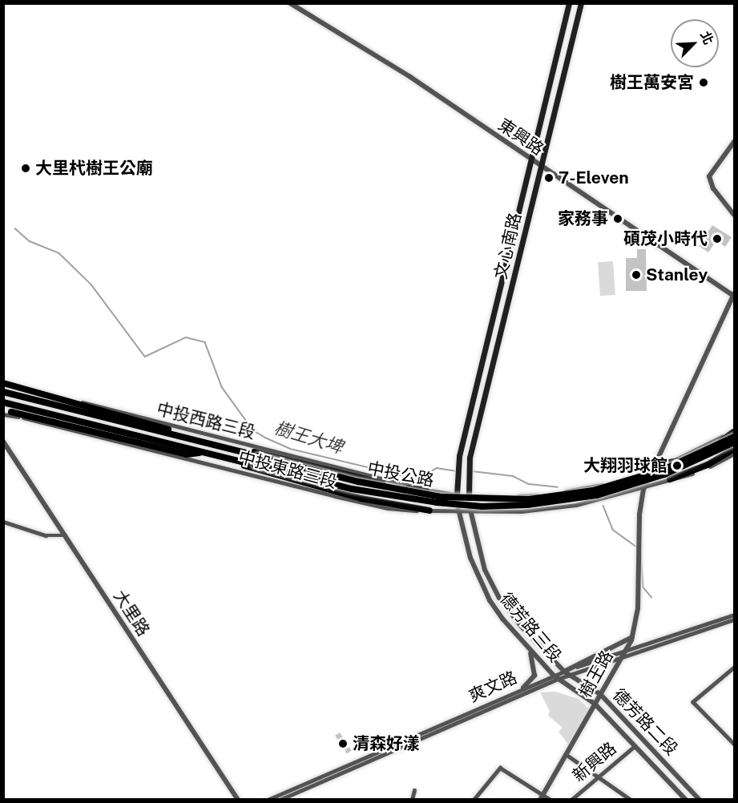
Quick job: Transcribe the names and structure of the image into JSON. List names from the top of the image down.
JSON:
{
  "streets": {
    "main road": ["文心南路", "中投公路"],
    "street": [
      "東興路",
      "中投西路三段",
      "中投東路三段",
      "大里路",
      "德芳路三段",
      "樹王路",
      "爽文路",
      "德芳路二段",
      "新興路"
    ]
  },
  "crossings": [
    ["東興路", "文心南路"],
    ["文心南路", "中投西路三段"],
    ["文心南路", "德芳路三段"],
    ["中投西路三段", "德芳路三段"],
    ["中投東路三段", "德芳路三段"],
    ["中投東路三段", "樹王路"],
    ["德芳路三段", "樹王路"],
    ["德芳路三段", "爽文路"],
    ["德芳路三段", "德芳路二段"],
    ["樹王路", "爽文路"],
    ["樹王路", "德芳路二段"],
    ["爽文路", "德芳路二段"],
    ["德芳路二段", "新興路"]
  ],
  "water": ["樹王大埤"],
  "places": [
    "樹王萬安宮",
    "大里杙樹王公廟",
    "7-Eleven",
    "家務事",
    "碩茂小時代",
    "Stanley",
    "大翔羽球館",
    "清森好漾"
  ],
  "north": "top right"
}
